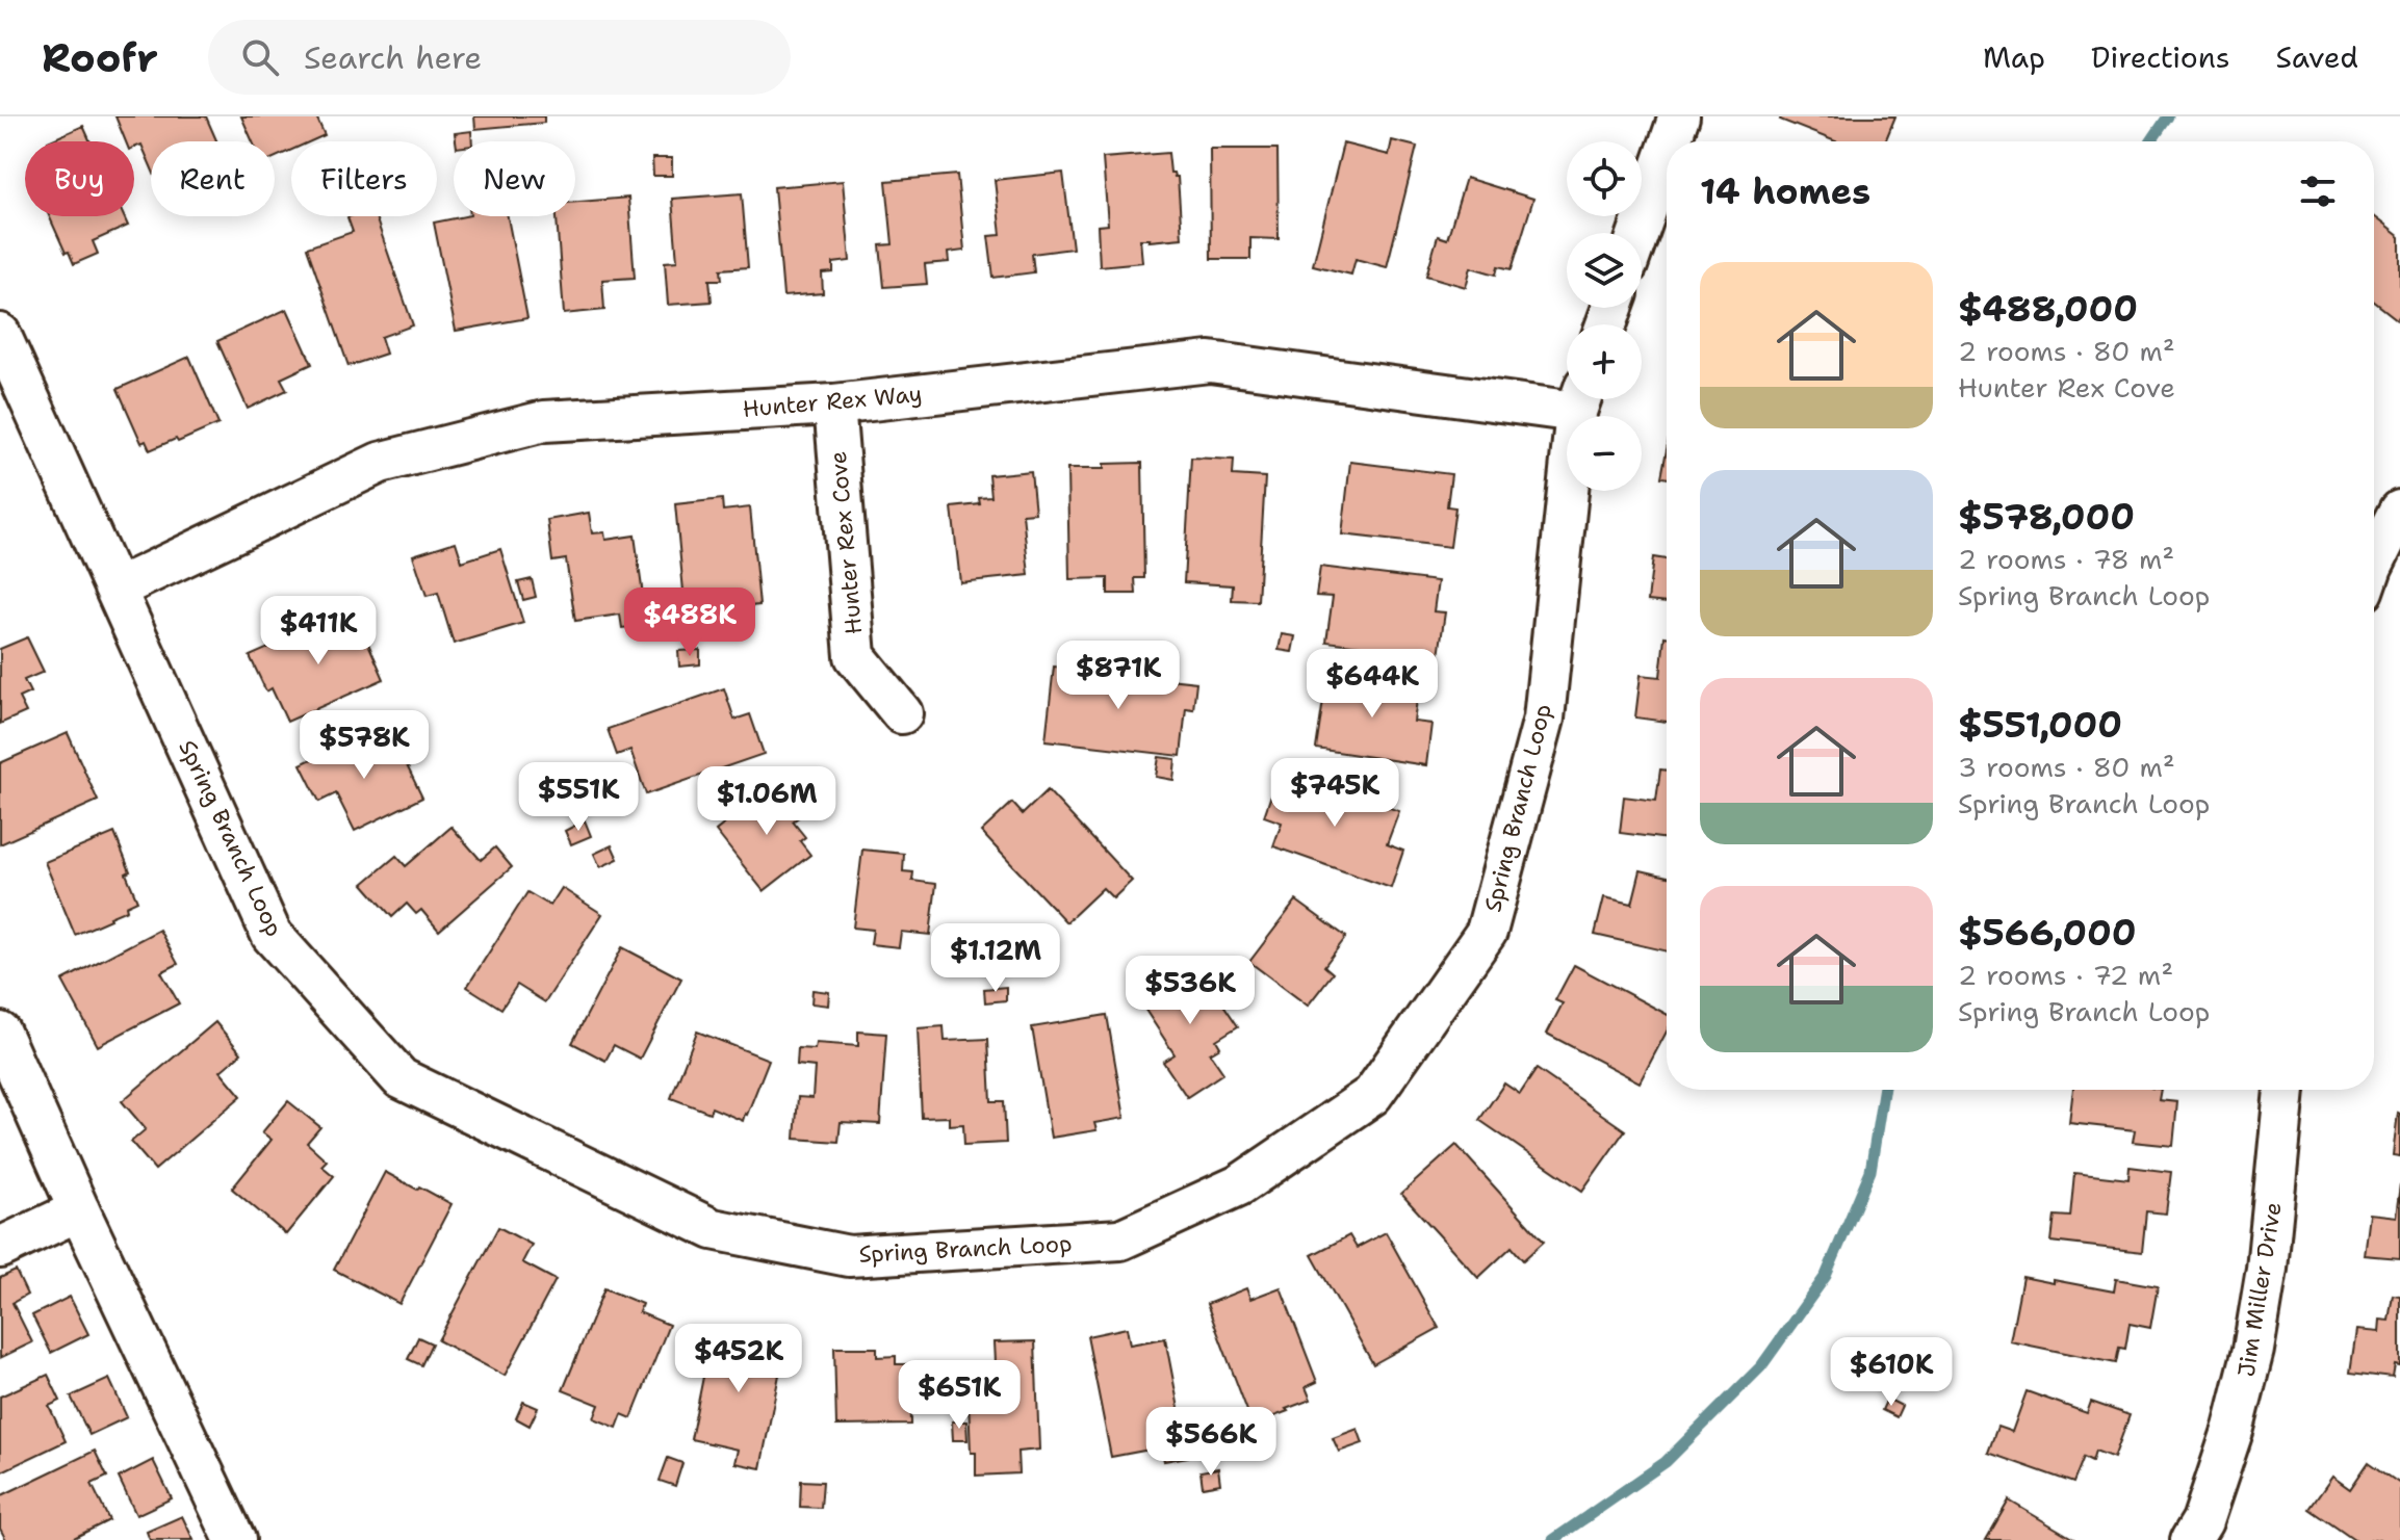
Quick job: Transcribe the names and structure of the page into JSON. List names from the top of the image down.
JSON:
{
  "streets": {
    "street": [
      "Hunter Rex Way",
      "Hunter Rex Cove",
      "Spring Branch Loop",
      "Jim Miller Drive"
    ]
  },
  "crossings": [
    ["Hunter Rex Way", "Hunter Rex Cove"],
    ["Hunter Rex Way", "Spring Branch Loop"]
  ],
  "page": {
    "header": "Roofr",
    "search": "Search here",
    "nav": ["Map", "Directions", "Saved"],
    "map_buttons": ["+", "−"],
    "chip": [
      "Buy",
      "Rent",
      "Filters",
      "New"
    ],
    "heading": "14 homes",
    "list": [
      {
        "name": "$488,000",
        "note": "2 rooms · 80 m² · Hunter Rex Cove"
      },
      {
        "name": "$578,000",
        "note": "2 rooms · 78 m² · Spring Branch Loop"
      },
      {
        "name": "$551,000",
        "note": "3 rooms · 80 m² · Spring Branch Loop"
      },
      {
        "name": "$566,000",
        "note": "2 rooms · 72 m² · Spring Branch Loop"
      }
    ],
    "price": [
      "$488K",
      "$411K",
      "$871K",
      "$644K",
      "$578K",
      "$745K",
      "$551K",
      "$1.06M",
      "$1.12M",
      "$536K",
      "$452K",
      "$610K",
      "$651K",
      "$566K"
    ]
  }
}
